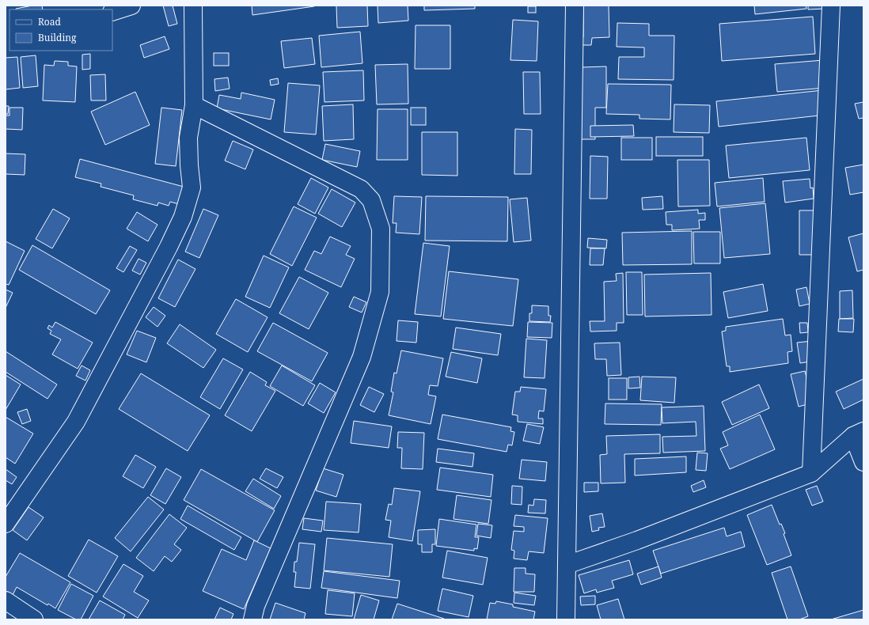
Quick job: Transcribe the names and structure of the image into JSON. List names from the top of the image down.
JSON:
{
  "legend": ["Road", "Building"]
}
